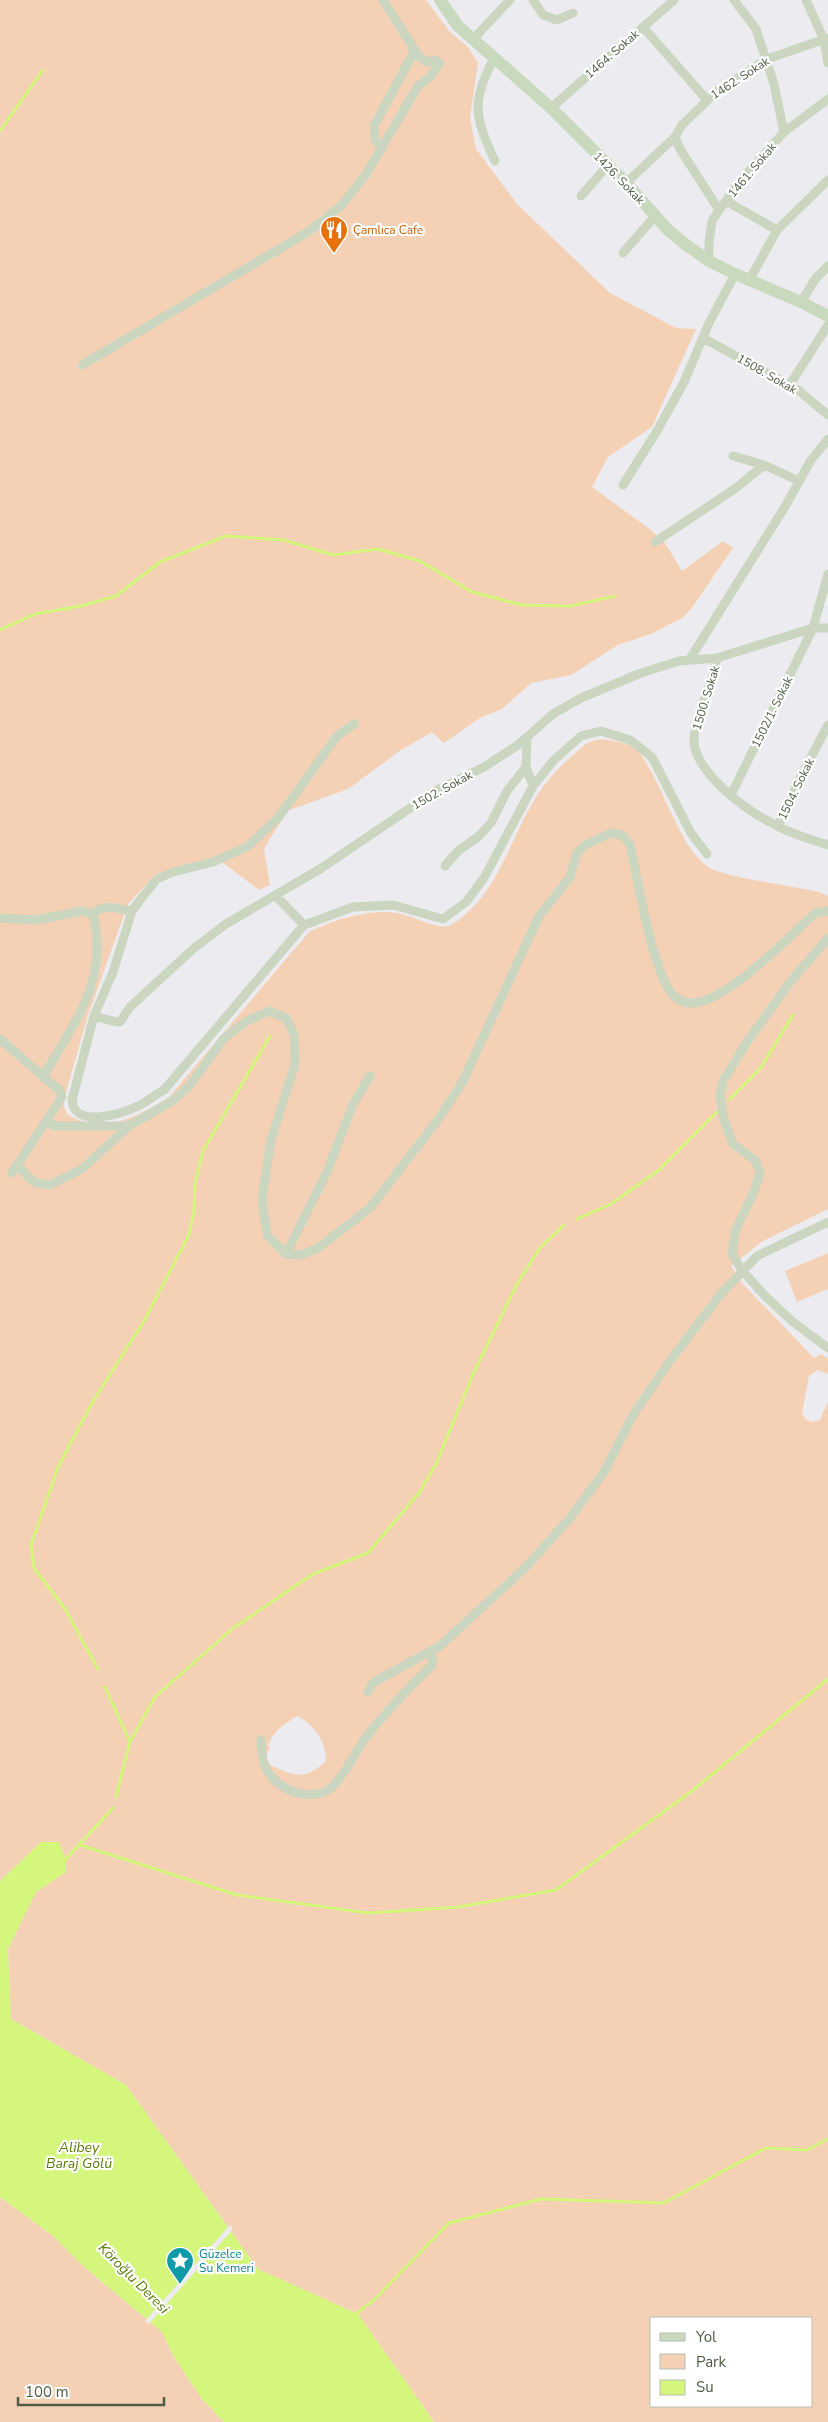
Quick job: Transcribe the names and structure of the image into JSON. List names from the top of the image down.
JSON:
{
  "streets": {
    "main road": ["1426. Sokak"],
    "street": [
      "1464. Sokak",
      "1462. Sokak",
      "1461. Sokak",
      "1508. Sokak",
      "1500. Sokak",
      "1502/1. Sokak",
      "1504. Sokak",
      "1502. Sokak"
    ]
  },
  "crossings": [
    ["1464. Sokak", "1426. Sokak"],
    ["1462. Sokak", "1426. Sokak"],
    ["1461. Sokak", "1426. Sokak"],
    ["1500. Sokak", "1502/1. Sokak"],
    ["1500. Sokak", "1504. Sokak"],
    ["1500. Sokak", "1502. Sokak"],
    ["1502/1. Sokak", "1502. Sokak"]
  ],
  "water": ["Alibey Baraj Gölü", "Köroğlu Deresi"],
  "places": {
    "restaurant": ["Çamlıca Cafe"],
    "place": ["Güzelce Su Kemeri"]
  },
  "legend": ["Yol", "Park", "Su"],
  "scale_bar": "100 m"
}
